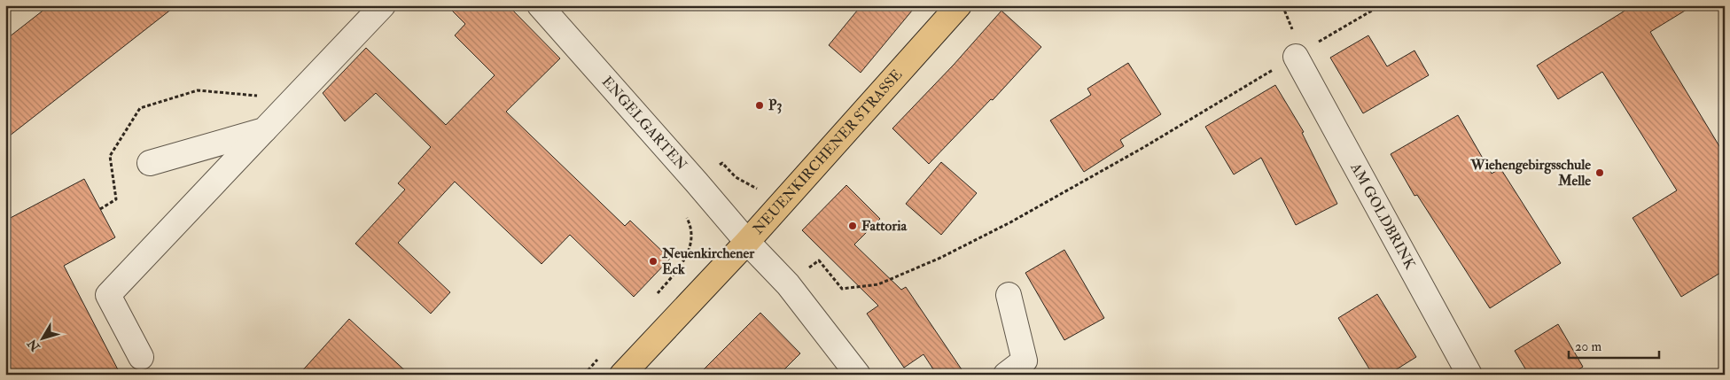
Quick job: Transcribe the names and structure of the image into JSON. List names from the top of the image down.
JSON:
{
  "streets": {
    "main road": ["NEUENKIRCHENER STRASSE"],
    "street": ["ENGELGARTEN", "AM GOLDBRINK"]
  },
  "crossings": [
    ["ENGELGARTEN", "NEUENKIRCHENER STRASSE"]
  ],
  "places": [
    "P3",
    "Wiehengebirgsschule Melle",
    "Fattoria",
    "Neuenkirchener Eck"
  ],
  "scale_bar": "20 m",
  "north": "bottom left"
}
